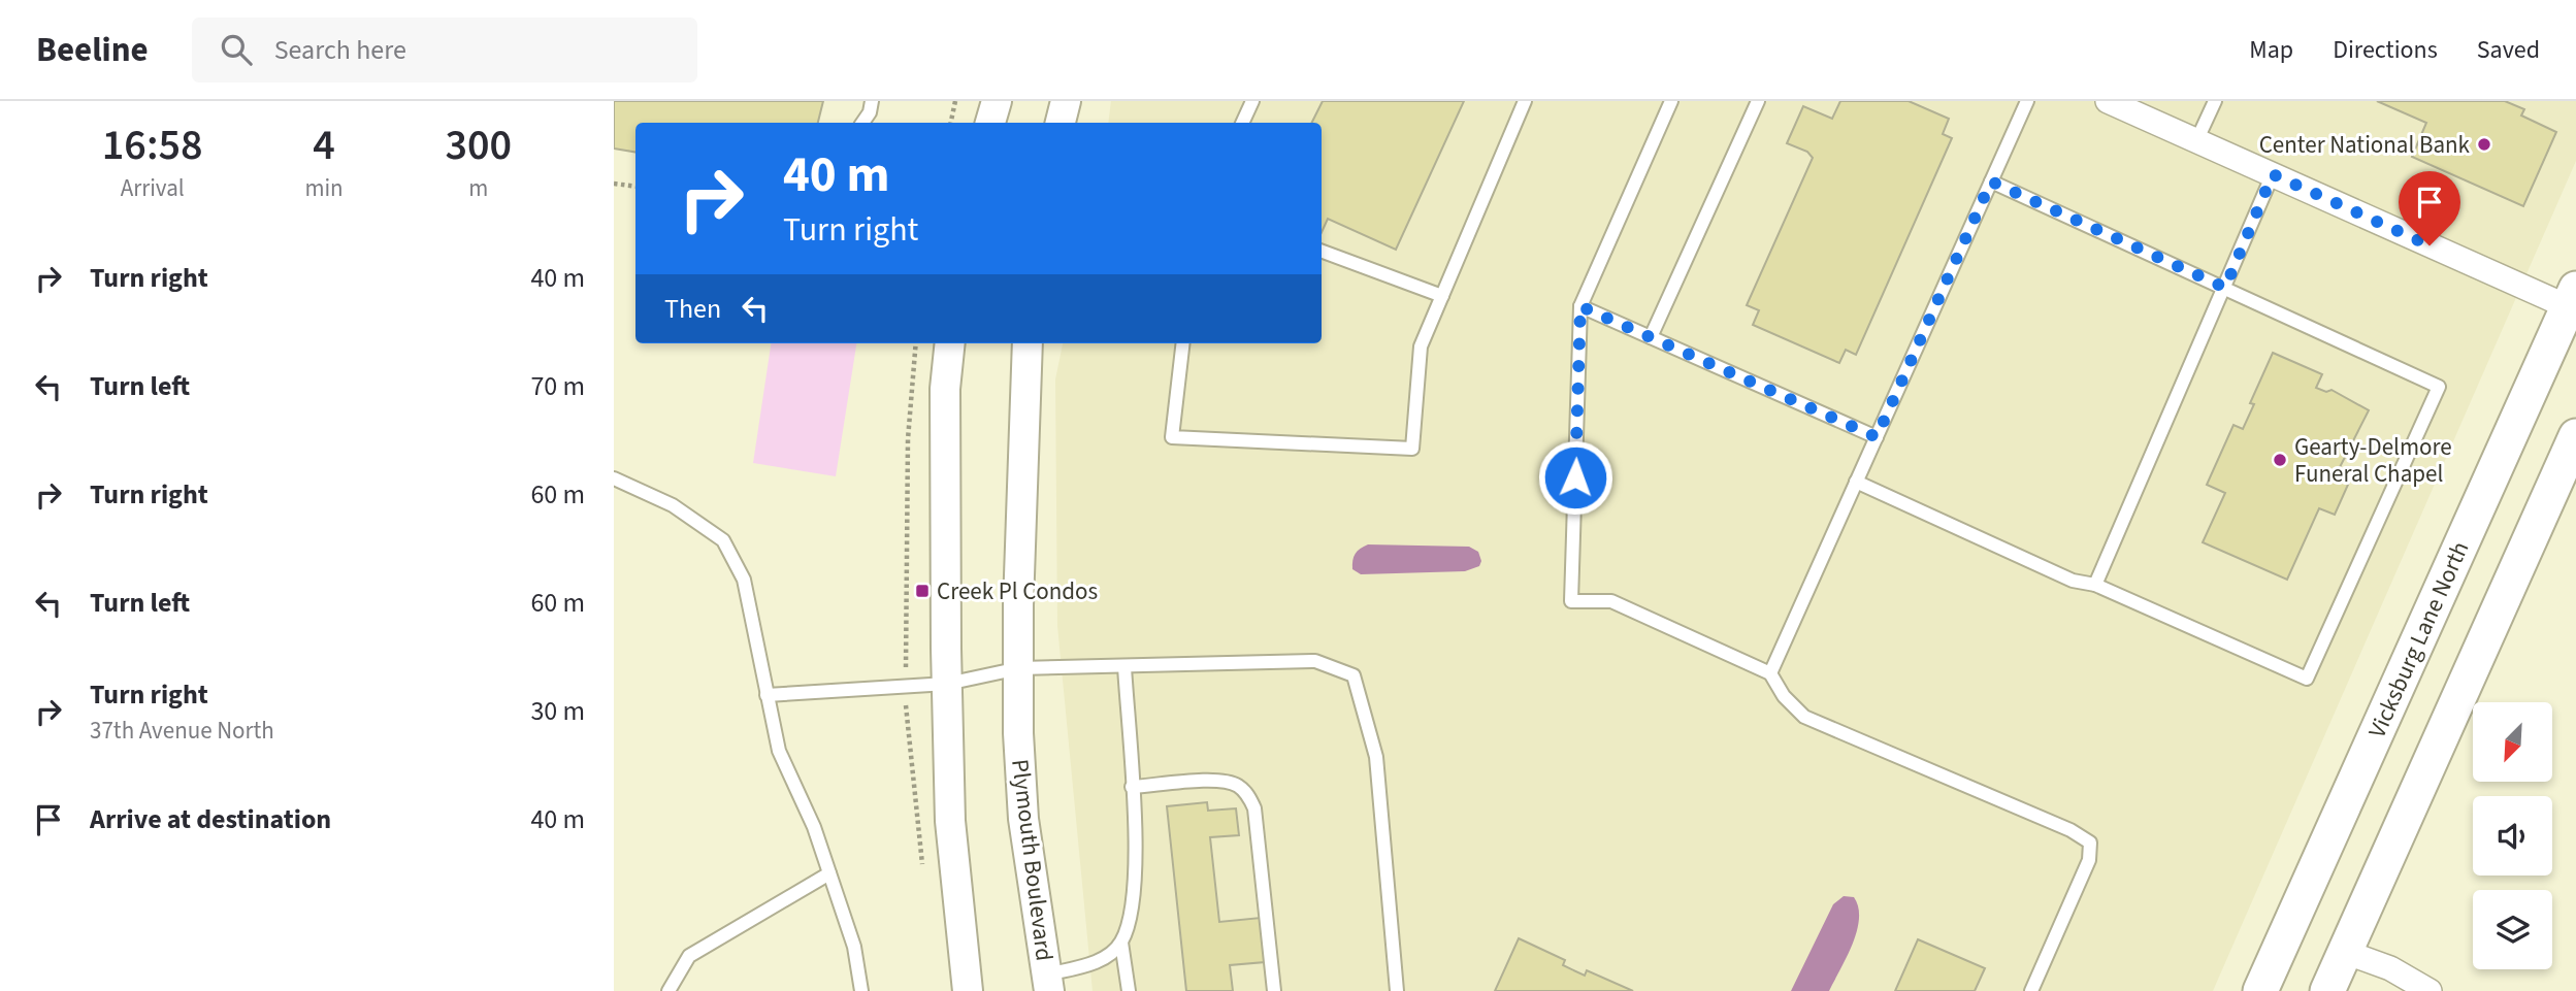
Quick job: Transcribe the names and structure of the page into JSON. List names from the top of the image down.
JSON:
{
  "streets": {
    "main road": ["Vicksburg Lane North"],
    "street": ["Plymouth Boulevard"]
  },
  "places": {
    "other": ["Center National Bank", "Gearty-Delmore Funeral Chapel"],
    "transit": ["Creek Pl Condos"]
  },
  "north": "bottom left",
  "page": {
    "header": "Beeline",
    "search": "Search here",
    "nav": ["Map", "Directions", "Saved"],
    "eta": [
      "16:58",
      "Arrival",
      "4",
      "min",
      "300",
      "m"
    ],
    "turn": ["40 m", "Turn right"],
    "list": [
      {
        "name": "Turn right",
        "value": "40 m"
      },
      {
        "name": "Turn left",
        "value": "70 m"
      },
      {
        "name": "Turn right",
        "value": "60 m"
      },
      {
        "name": "Turn left",
        "value": "60 m"
      },
      {
        "name": "Turn right",
        "note": "37th Avenue North",
        "value": "30 m"
      },
      {
        "name": "Arrive at destination",
        "value": "40 m"
      }
    ],
    "then": "Then"
  }
}
